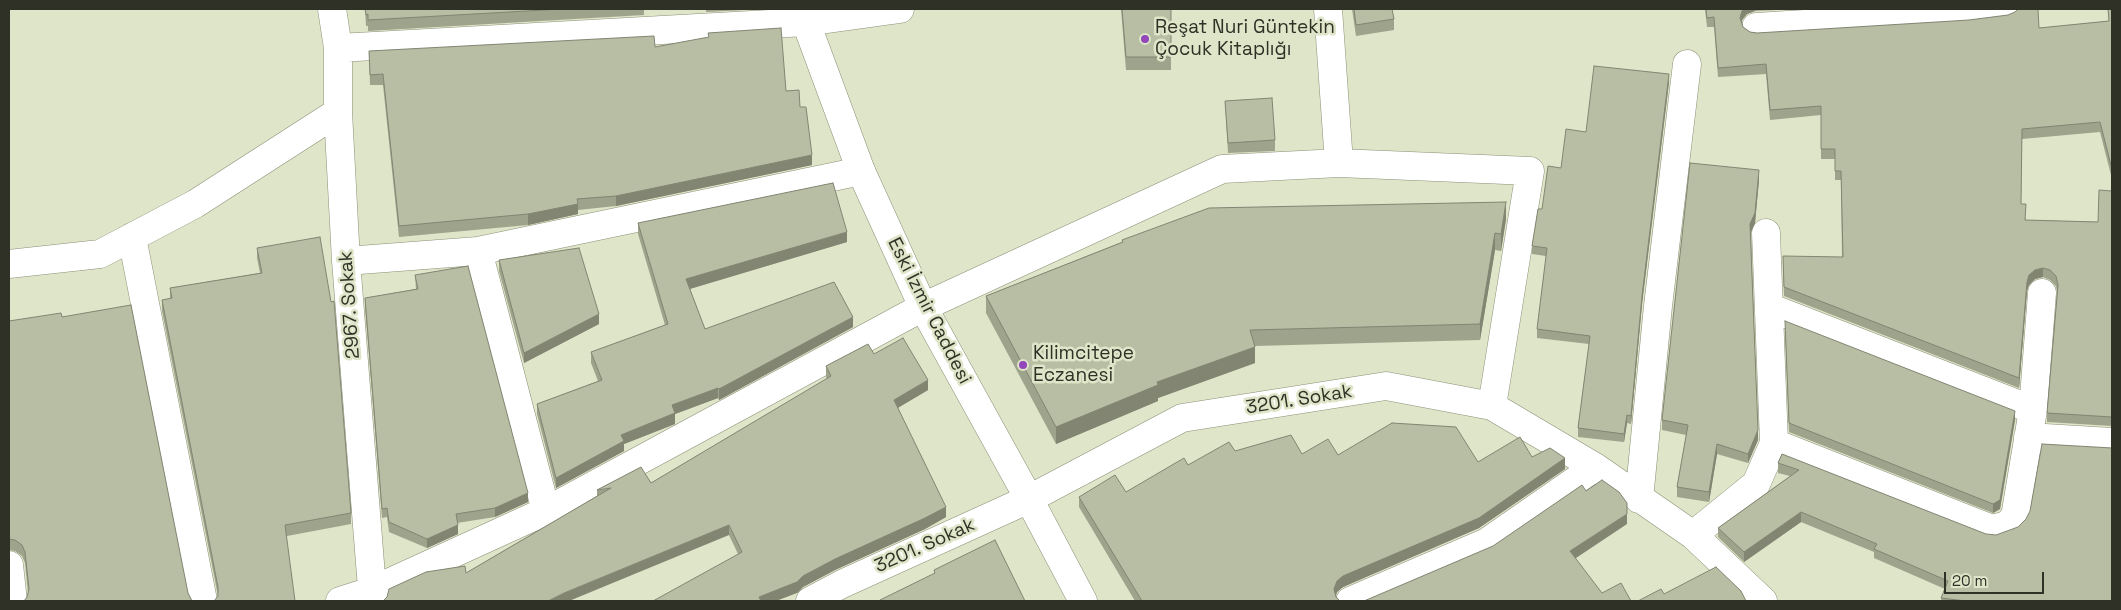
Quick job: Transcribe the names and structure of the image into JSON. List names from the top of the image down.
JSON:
{
  "streets": {
    "street": ["2967. Sokak", "Eski İzmir Caddesi", "3201. Sokak"]
  },
  "crossings": [
    ["Eski İzmir Caddesi", "3201. Sokak"]
  ],
  "places": ["Reşat Nuri Güntekin Çocuk Kitaplığı", "Kilimcitepe Eczanesi"],
  "scale_bar": "20 m"
}
